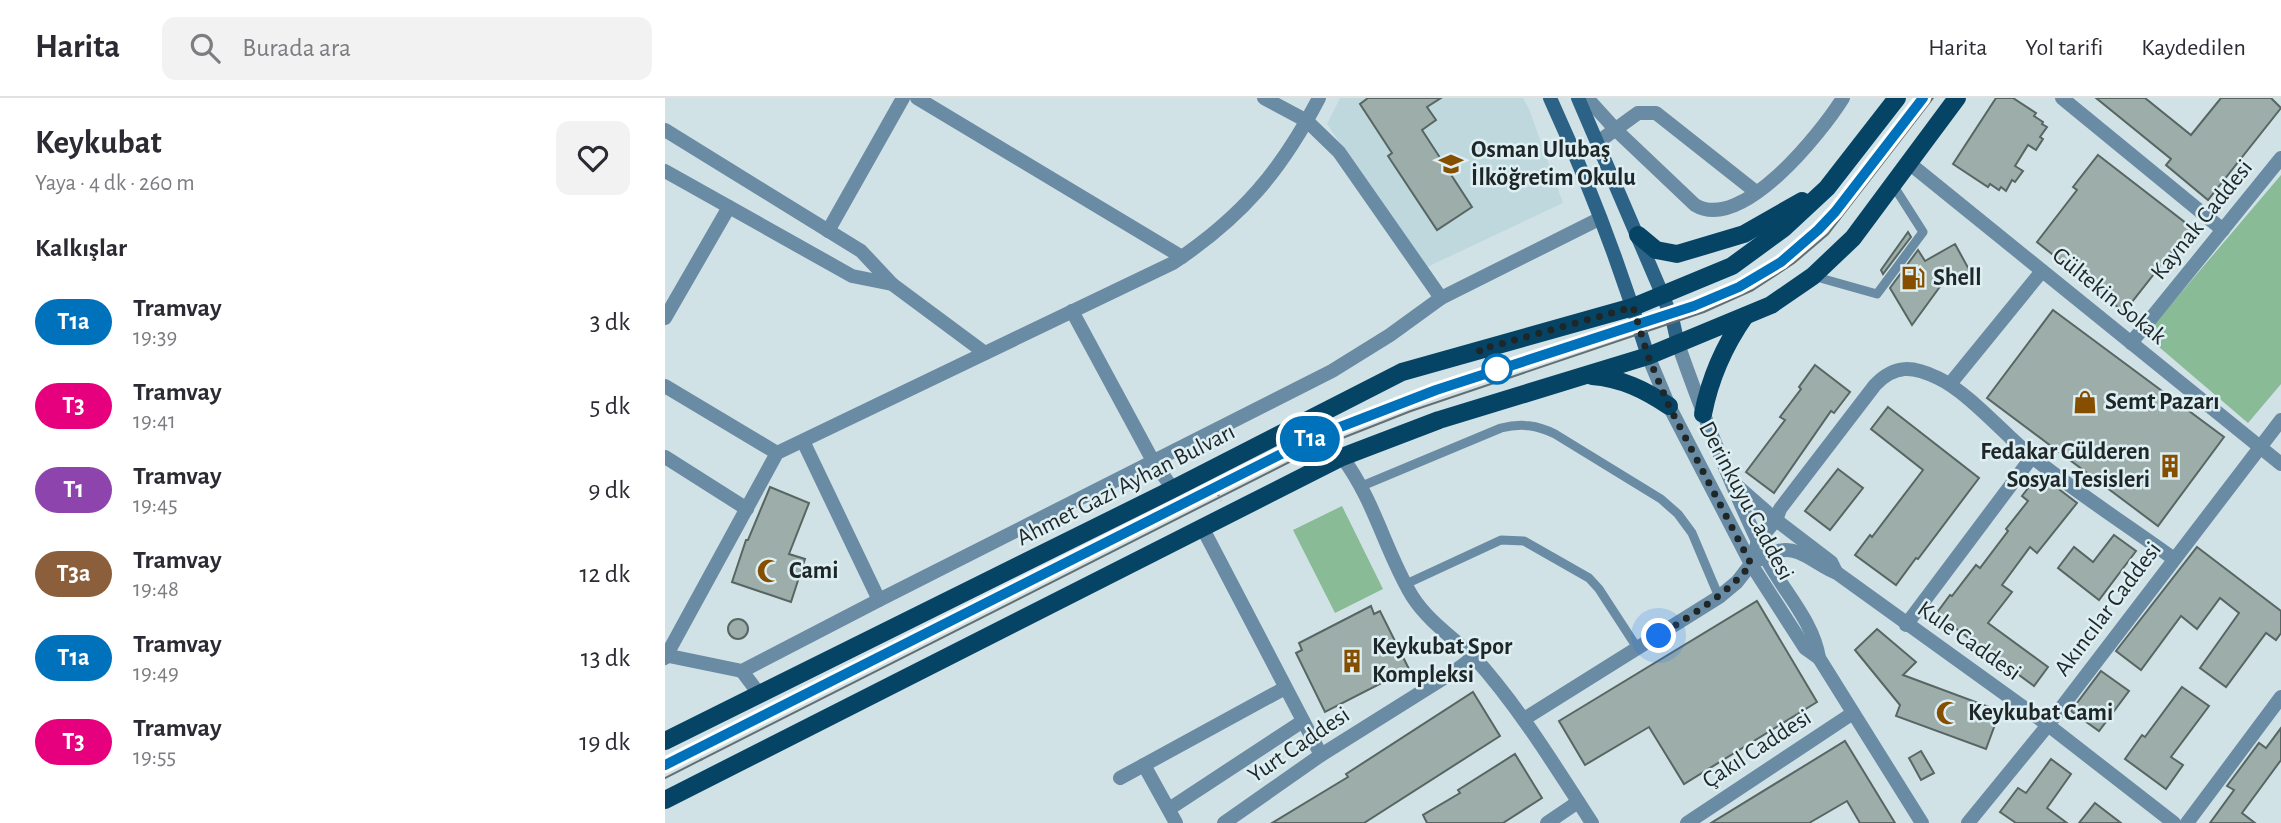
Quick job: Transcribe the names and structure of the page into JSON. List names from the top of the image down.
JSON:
{
  "streets": {
    "main road": ["Ahmet Gazi Ayhan Bulvarı"],
    "street": [
      "Kaynak Caddesi",
      "Gültekin Sokak",
      "Derinkuyu Caddesi",
      "Akıncılar Caddesi",
      "Kule Caddesi",
      "Yurt Caddesi",
      "Çakıl Caddesi"
    ]
  },
  "crossings": [
    ["Kaynak Caddesi", "Gültekin Sokak"],
    ["Gültekin Sokak", "Akıncılar Caddesi"],
    ["Derinkuyu Caddesi", "Kule Caddesi"],
    ["Derinkuyu Caddesi", "Çakıl Caddesi"],
    ["Akıncılar Caddesi", "Kule Caddesi"]
  ],
  "places": {
    "school or university": ["Osman Ulubaş İlköğretim Okulu"],
    "fuel station": ["Shell"],
    "shop": ["Semt Pazarı"],
    "building": ["Fedakar Gülderen Sosyal Tesisleri", "Keykubat Spor Kompleksi"],
    "mosque": ["Cami", "Keykubat Cami"]
  },
  "lines": ["tram line T1a"],
  "page": {
    "header": "Harita",
    "search": "Burada ara",
    "nav": ["Harita", "Yol tarifi", "Kaydedilen"],
    "heading": [
      ["Keykubat", "Yaya · 4 dk · 260 m"],
      "Kalkışlar"
    ],
    "on_map": "T1a",
    "list": [
      {
        "mark": "T1a",
        "name": "Tramvay",
        "note": "19:39",
        "value": "3 dk"
      },
      {
        "mark": "T3",
        "name": "Tramvay",
        "note": "19:41",
        "value": "5 dk"
      },
      {
        "mark": "T1",
        "name": "Tramvay",
        "note": "19:45",
        "value": "9 dk"
      },
      {
        "mark": "T3a",
        "name": "Tramvay",
        "note": "19:48",
        "value": "12 dk"
      },
      {
        "mark": "T1a",
        "name": "Tramvay",
        "note": "19:49",
        "value": "13 dk"
      },
      {
        "mark": "T3",
        "name": "Tramvay",
        "note": "19:55",
        "value": "19 dk"
      }
    ]
  }
}
